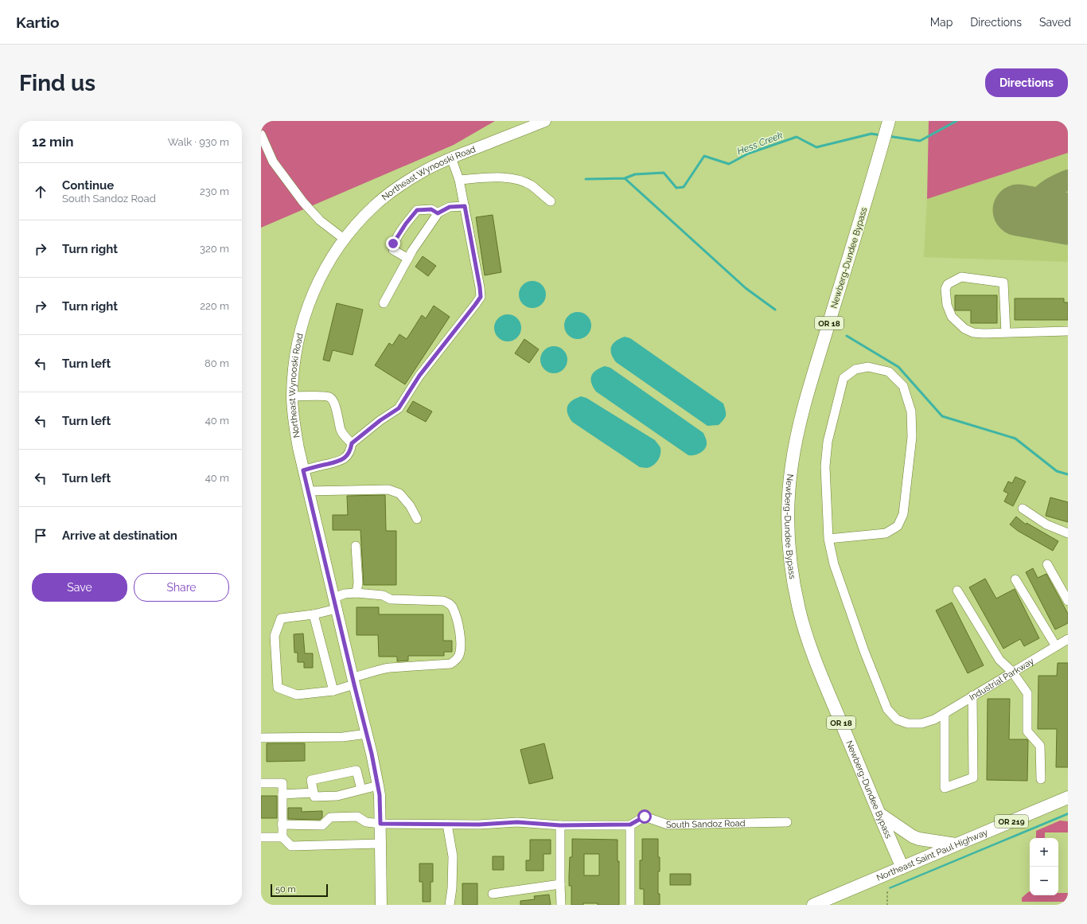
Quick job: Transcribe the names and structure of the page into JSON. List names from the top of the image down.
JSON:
{
  "streets": {
    "highway": [
      "Newberg-Dundee Bypass",
      "OR 18",
      "OR 219",
      "Northeast Saint Paul Highway"
    ],
    "main road": ["Northeast Wynooski Road"],
    "street": ["Industrial Parkway", "South Sandoz Road"]
  },
  "crossings": [
    ["Northeast Wynooski Road", "South Sandoz Road"],
    ["Newberg-Dundee Bypass", "Northeast Saint Paul Highway"]
  ],
  "water": ["Hess Creek"],
  "scale_bar": "50 m",
  "page": {
    "header": "Kartio",
    "nav": ["Map", "Directions", "Saved"],
    "buttons": [
      "Directions",
      ["Save", "Share"]
    ],
    "title": "Find us",
    "heading": ["12 min", "Walk · 930 m"],
    "list": [
      ["Continue", "South Sandoz Road", "230 m"],
      ["Turn right", "320 m"],
      ["Turn right", "220 m"],
      ["Turn left", "80 m"],
      ["Turn left", "40 m"],
      ["Turn left", "40 m"],
      "Arrive at destination"
    ],
    "map_buttons": ["+", "−"],
    "scale": "50 m"
  }
}
